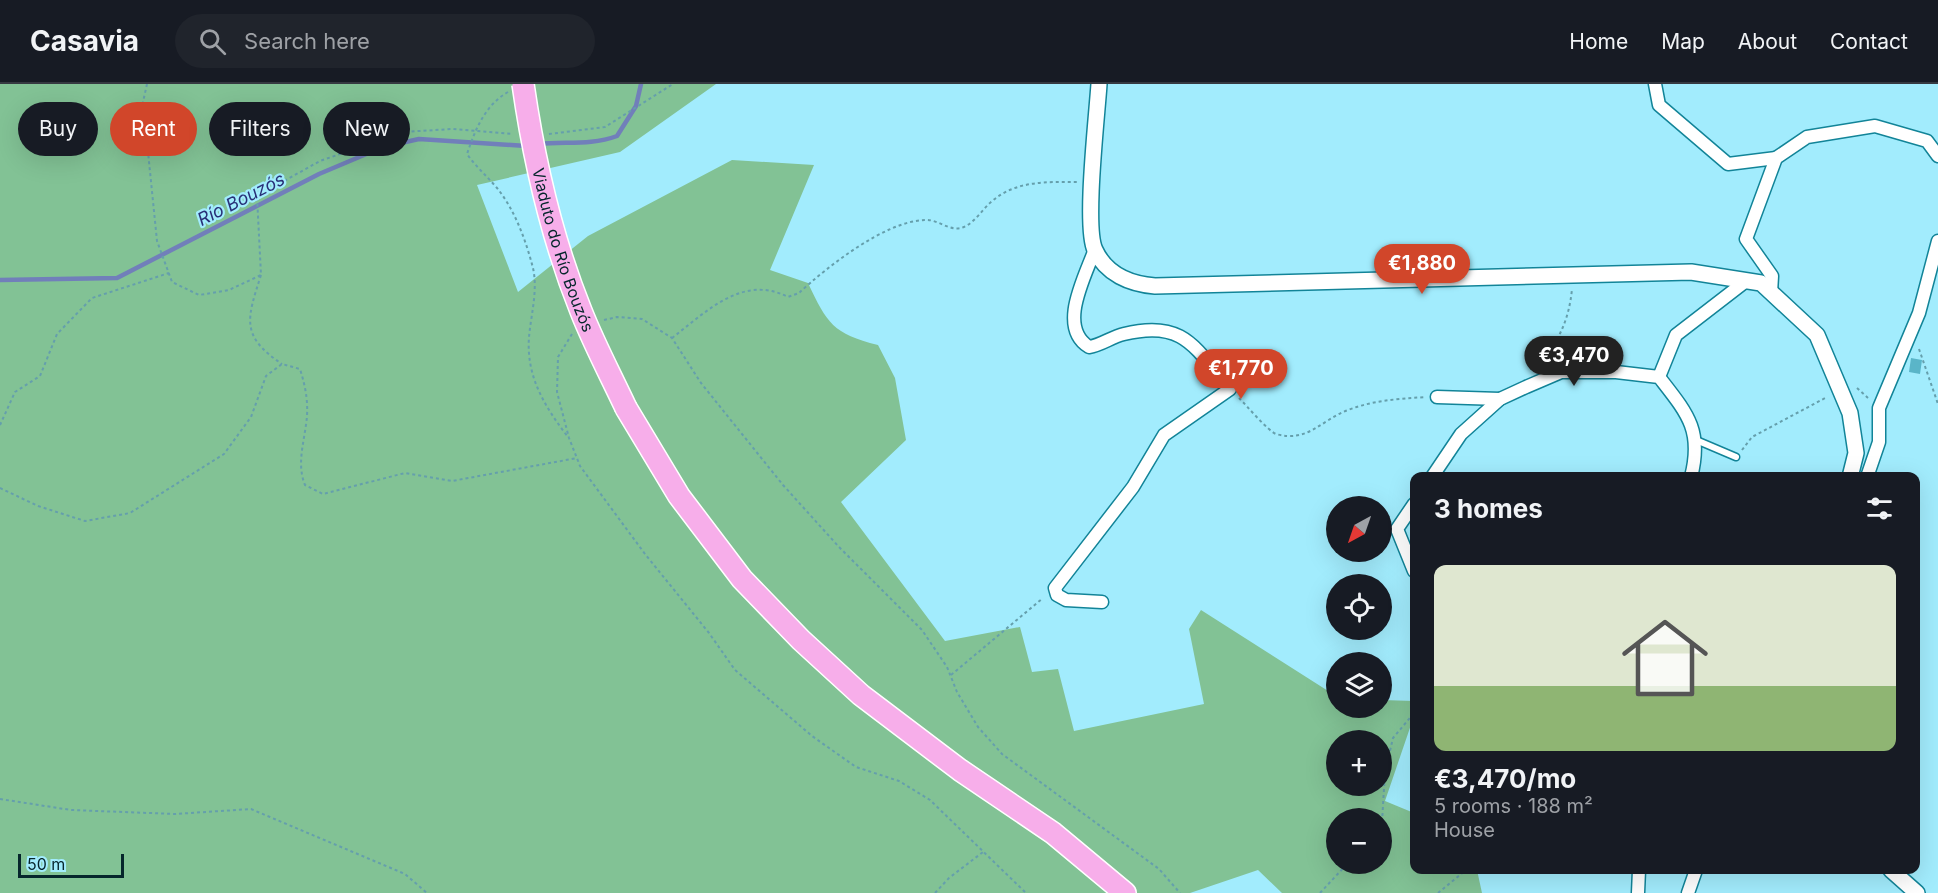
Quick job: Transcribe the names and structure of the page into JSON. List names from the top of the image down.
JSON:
{
  "streets": {
    "highway": ["Viaduto do Río Bouzós"]
  },
  "water": ["Río Bouzós"],
  "scale_bar": "50 m",
  "north": "bottom left",
  "page": {
    "header": "Casavia",
    "search": "Search here",
    "nav": [
      "Home",
      "Map",
      "About",
      "Contact"
    ],
    "chip": [
      "Buy",
      "Rent",
      "Filters",
      "New"
    ],
    "price": ["€1,880", "€3,470", "€1,770"],
    "heading": "3 homes",
    "map_buttons": ["+", "−"],
    "list": [
      {
        "name": "€3,470/mo",
        "note": "5 rooms · 188 m² · House"
      }
    ],
    "scale": "50 m"
  }
}
